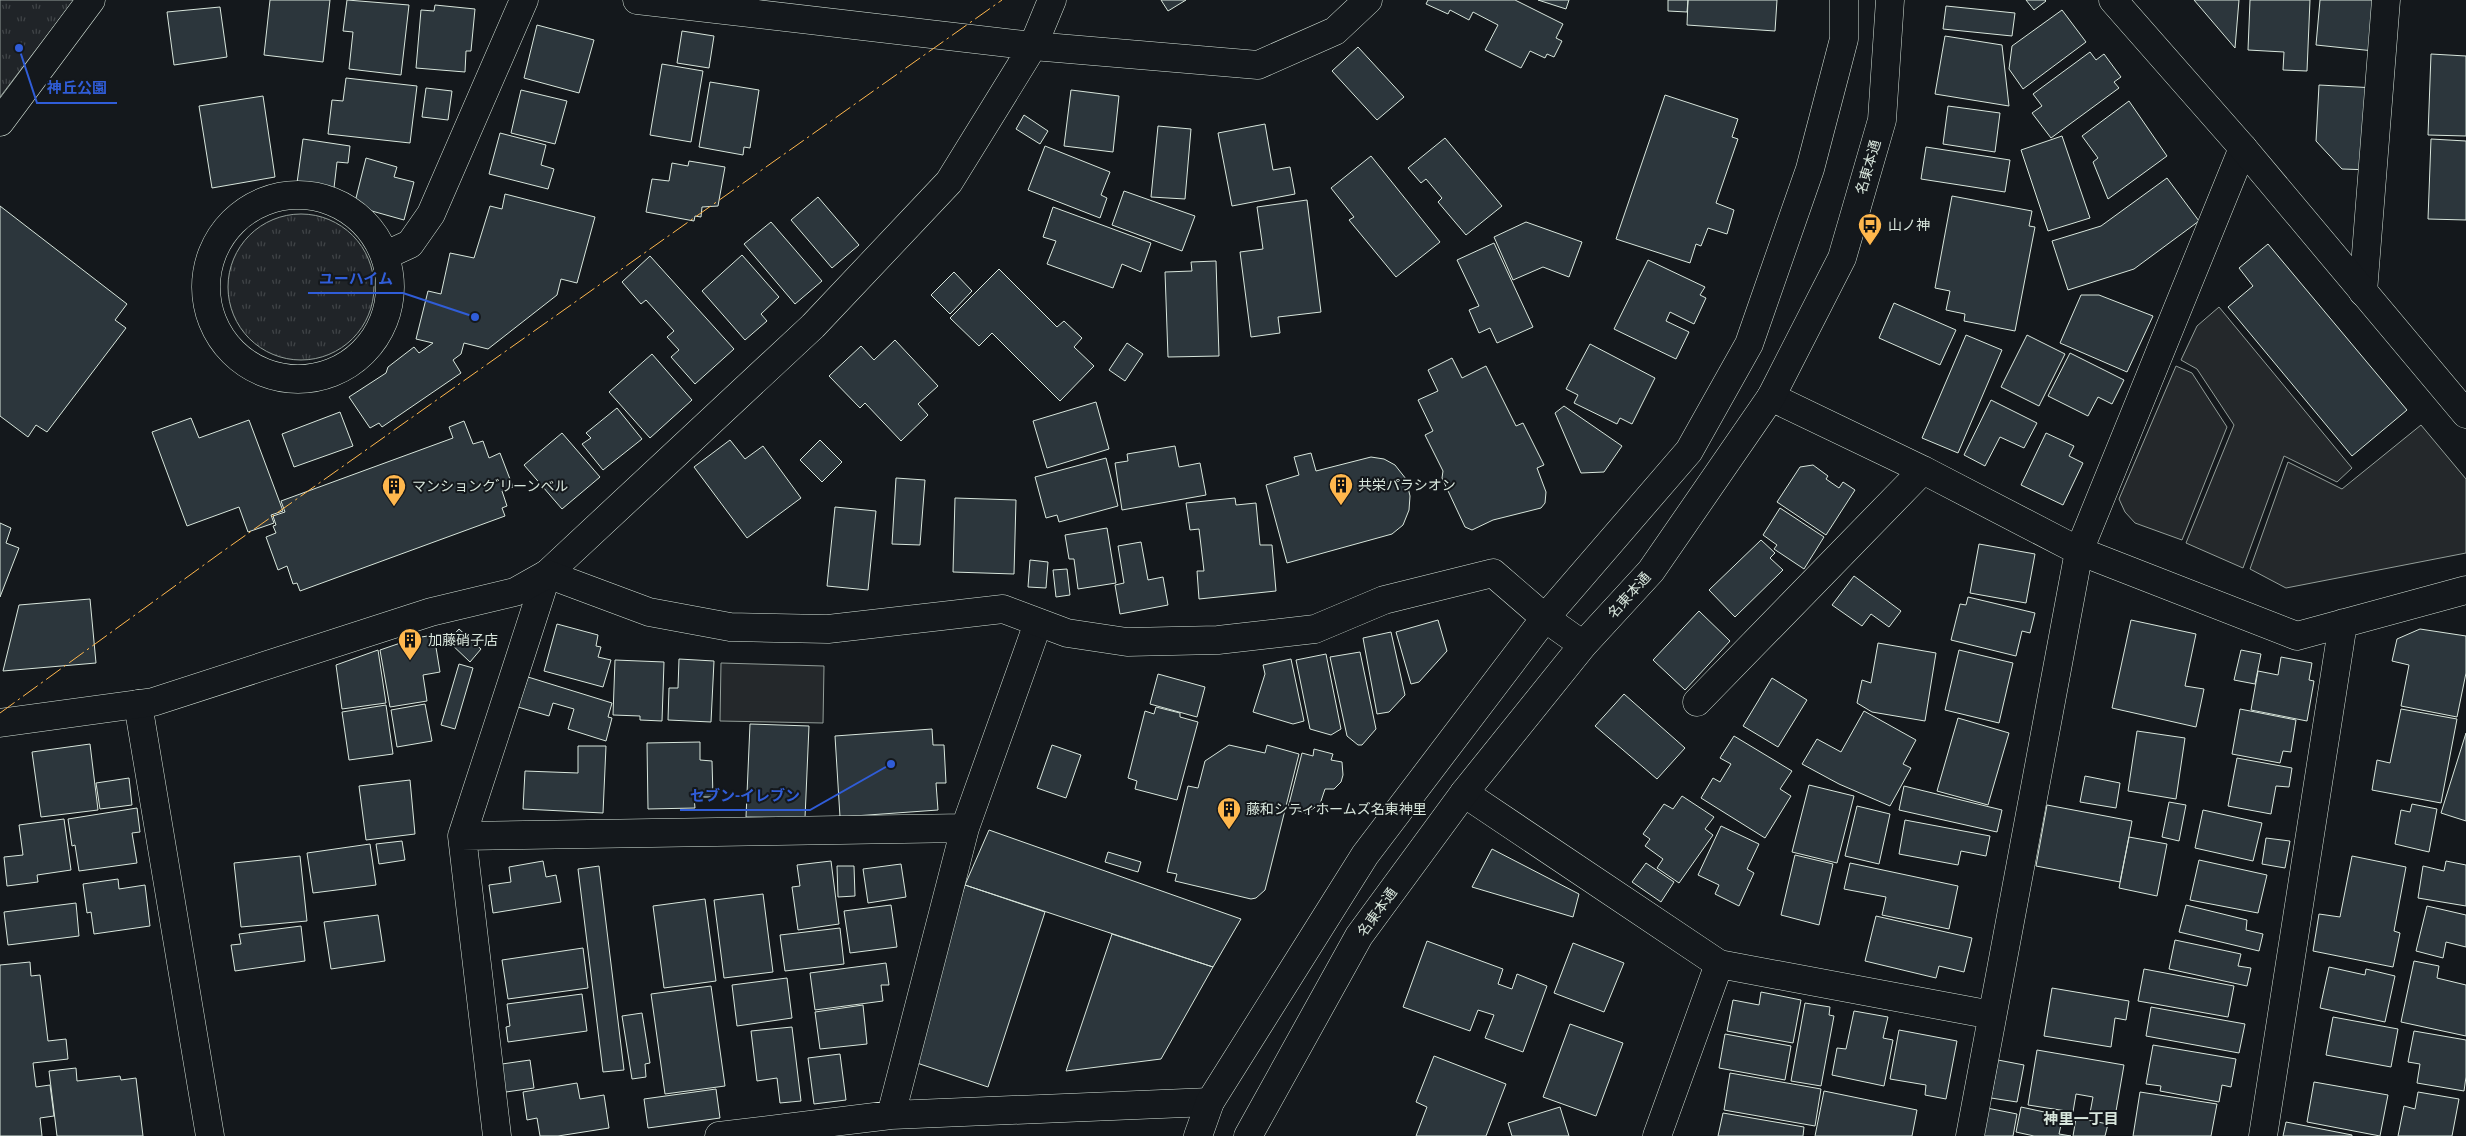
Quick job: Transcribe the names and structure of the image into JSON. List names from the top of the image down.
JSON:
{
  "streets": {
    "street": ["名東本通"]
  },
  "districts": ["神里一丁目"],
  "places": {
    "other": ["神丘公園", "ユーハイム", "セブン-イレブン"],
    "bus stop": ["山ノ神"],
    "building": [
      "共栄パラシオン",
      "マンションク ゙リーンベル",
      "加藤硝子店",
      "藤和シティホームズ名東神里"
    ]
  }
}
